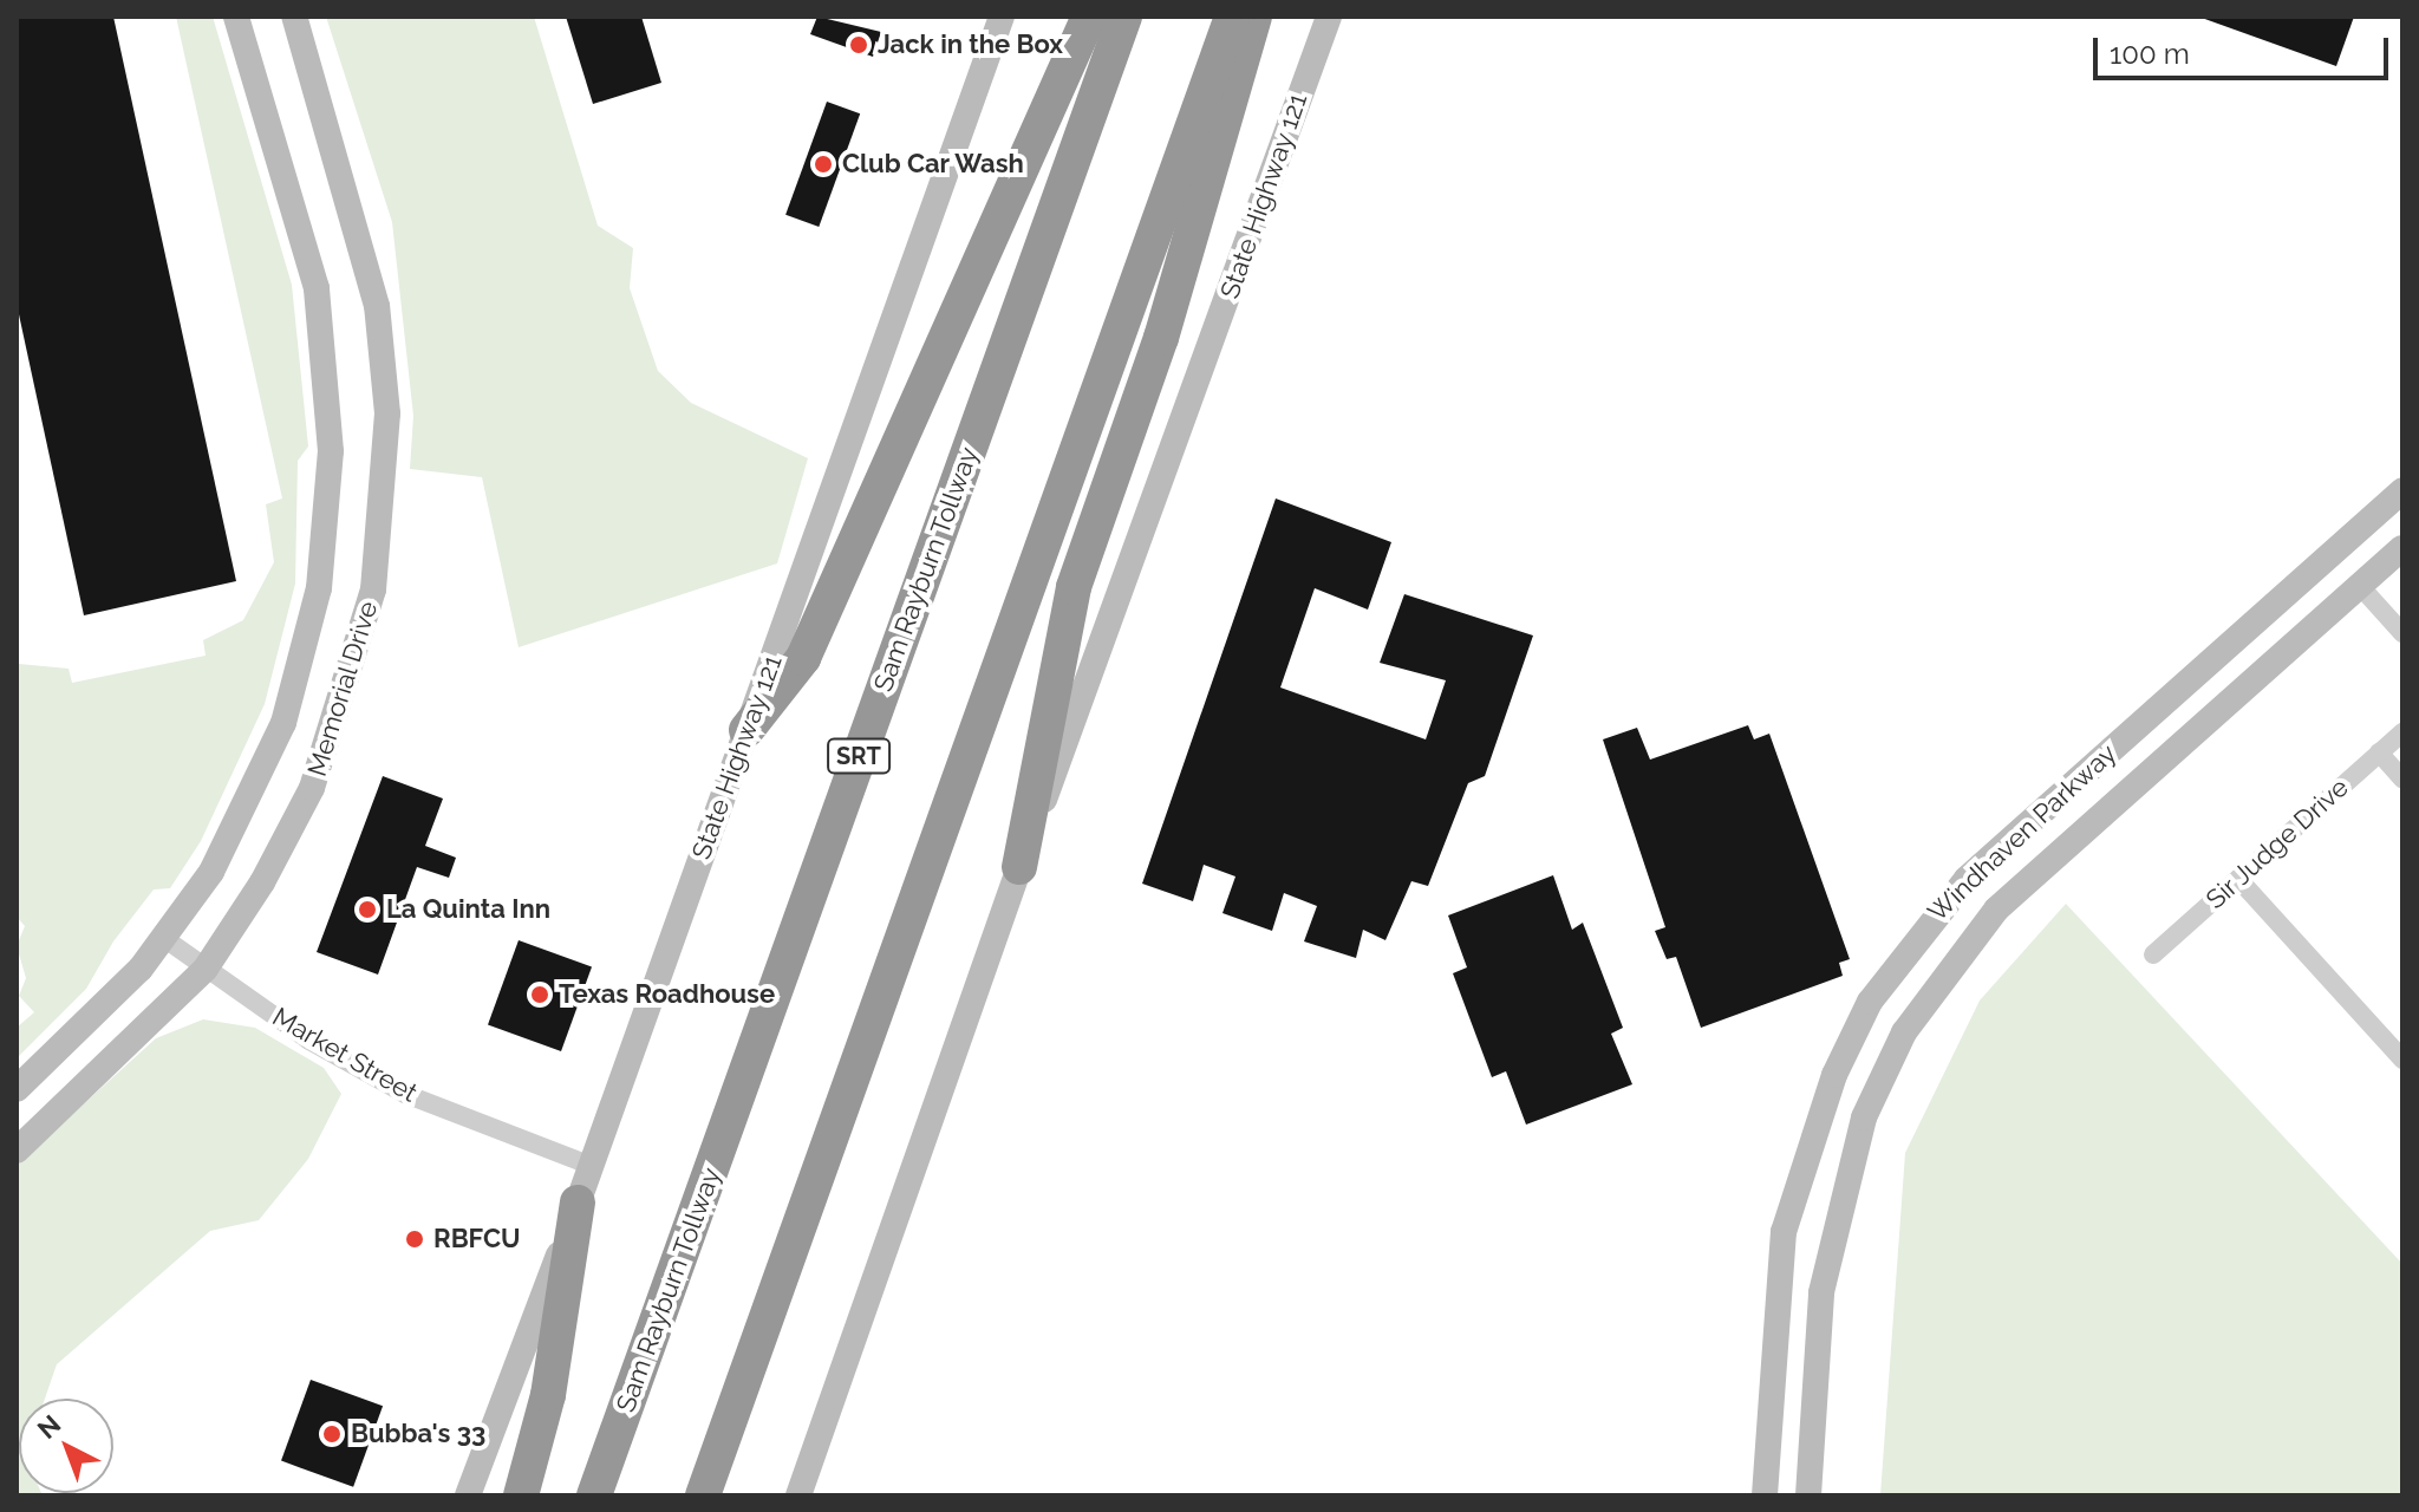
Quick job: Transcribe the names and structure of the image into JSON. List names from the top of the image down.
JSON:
{
  "streets": {
    "highway": ["Sam Rayburn Tollway", "SRT"],
    "street": [
      "State Highway 121",
      "Memorial Drive",
      "Windhaven Parkway",
      "Sir Judge Drive",
      "Market Street"
    ]
  },
  "crossings": [
    ["State Highway 121", "Market Street"],
    ["Memorial Drive", "Market Street"]
  ],
  "places": [
    "Jack in the Box",
    "Club Car Wash",
    "La Quinta Inn",
    "Texas Roadhouse",
    "RBFCU",
    "Bubba's 33"
  ],
  "scale_bar": "100 m",
  "north": "top left"
}
